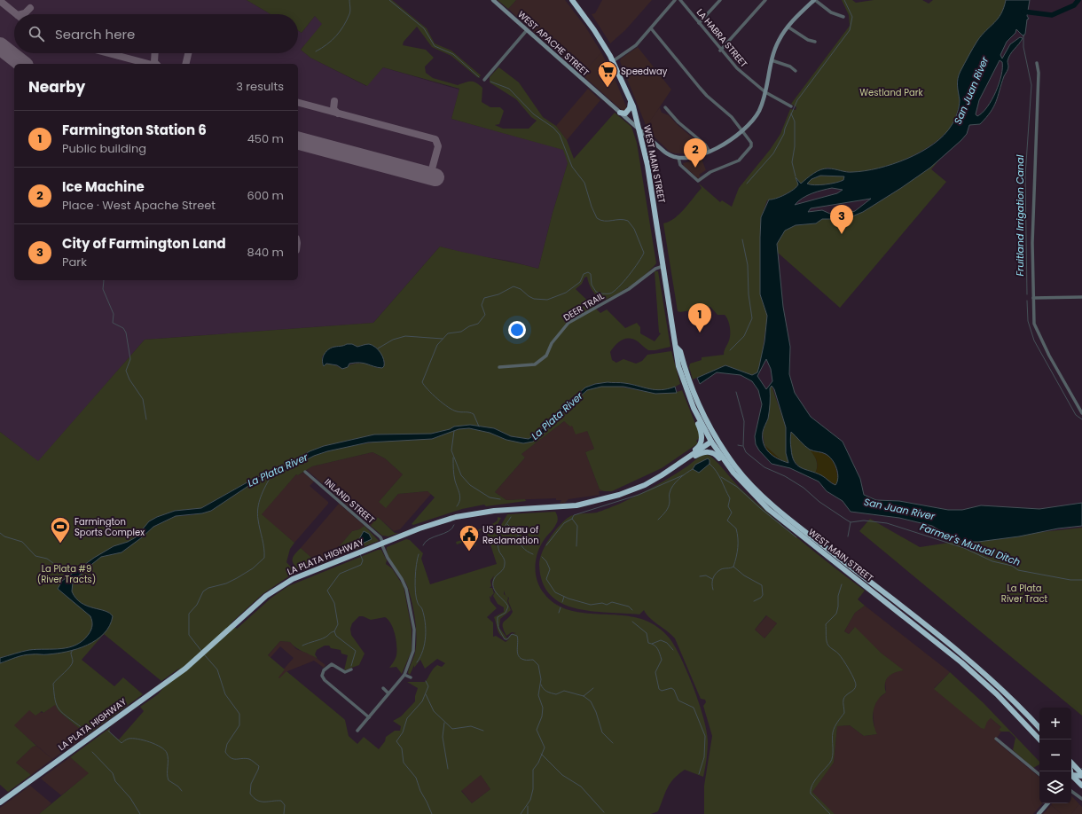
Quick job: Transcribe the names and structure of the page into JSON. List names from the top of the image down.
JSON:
{
  "streets": {
    "highway": ["WEST MAIN STREET", "LA PLATA HIGHWAY"],
    "street": [
      "LA HABRA STREET",
      "WEST APACHE STREET",
      "DEER TRAIL",
      "INLAND STREET"
    ]
  },
  "crossings": [
    ["WEST APACHE STREET", "WEST MAIN STREET"],
    ["WEST MAIN STREET", "DEER TRAIL"],
    ["WEST MAIN STREET", "LA PLATA HIGHWAY"],
    ["INLAND STREET", "LA PLATA HIGHWAY"]
  ],
  "water": [
    "San Juan River",
    "Fruitland Irrigation Canal",
    "La Plata River",
    "Farmer's Mutual Ditch"
  ],
  "parks": ["Westland Park", "La Plata #9 (River Tracts)", "La Plata River Tract"],
  "places": {
    "supermarket": ["Speedway"],
    "sports": ["Farmington Sports Complex"],
    "public building": ["US Bureau of Reclamation"]
  },
  "page": {
    "search": "Search here",
    "heading": ["Nearby", "3 results"],
    "list": [
      {
        "mark": "1",
        "name": "Farmington Station 6",
        "note": "Public building",
        "value": "450 m"
      },
      {
        "mark": "2",
        "name": "Ice Machine",
        "note": "Place · West Apache Street",
        "value": "600 m"
      },
      {
        "mark": "3",
        "name": "City of Farmington Land",
        "note": "Park",
        "value": "840 m"
      }
    ],
    "pins": ["2", "3", "1"],
    "map_buttons": ["+", "−"]
  }
}
